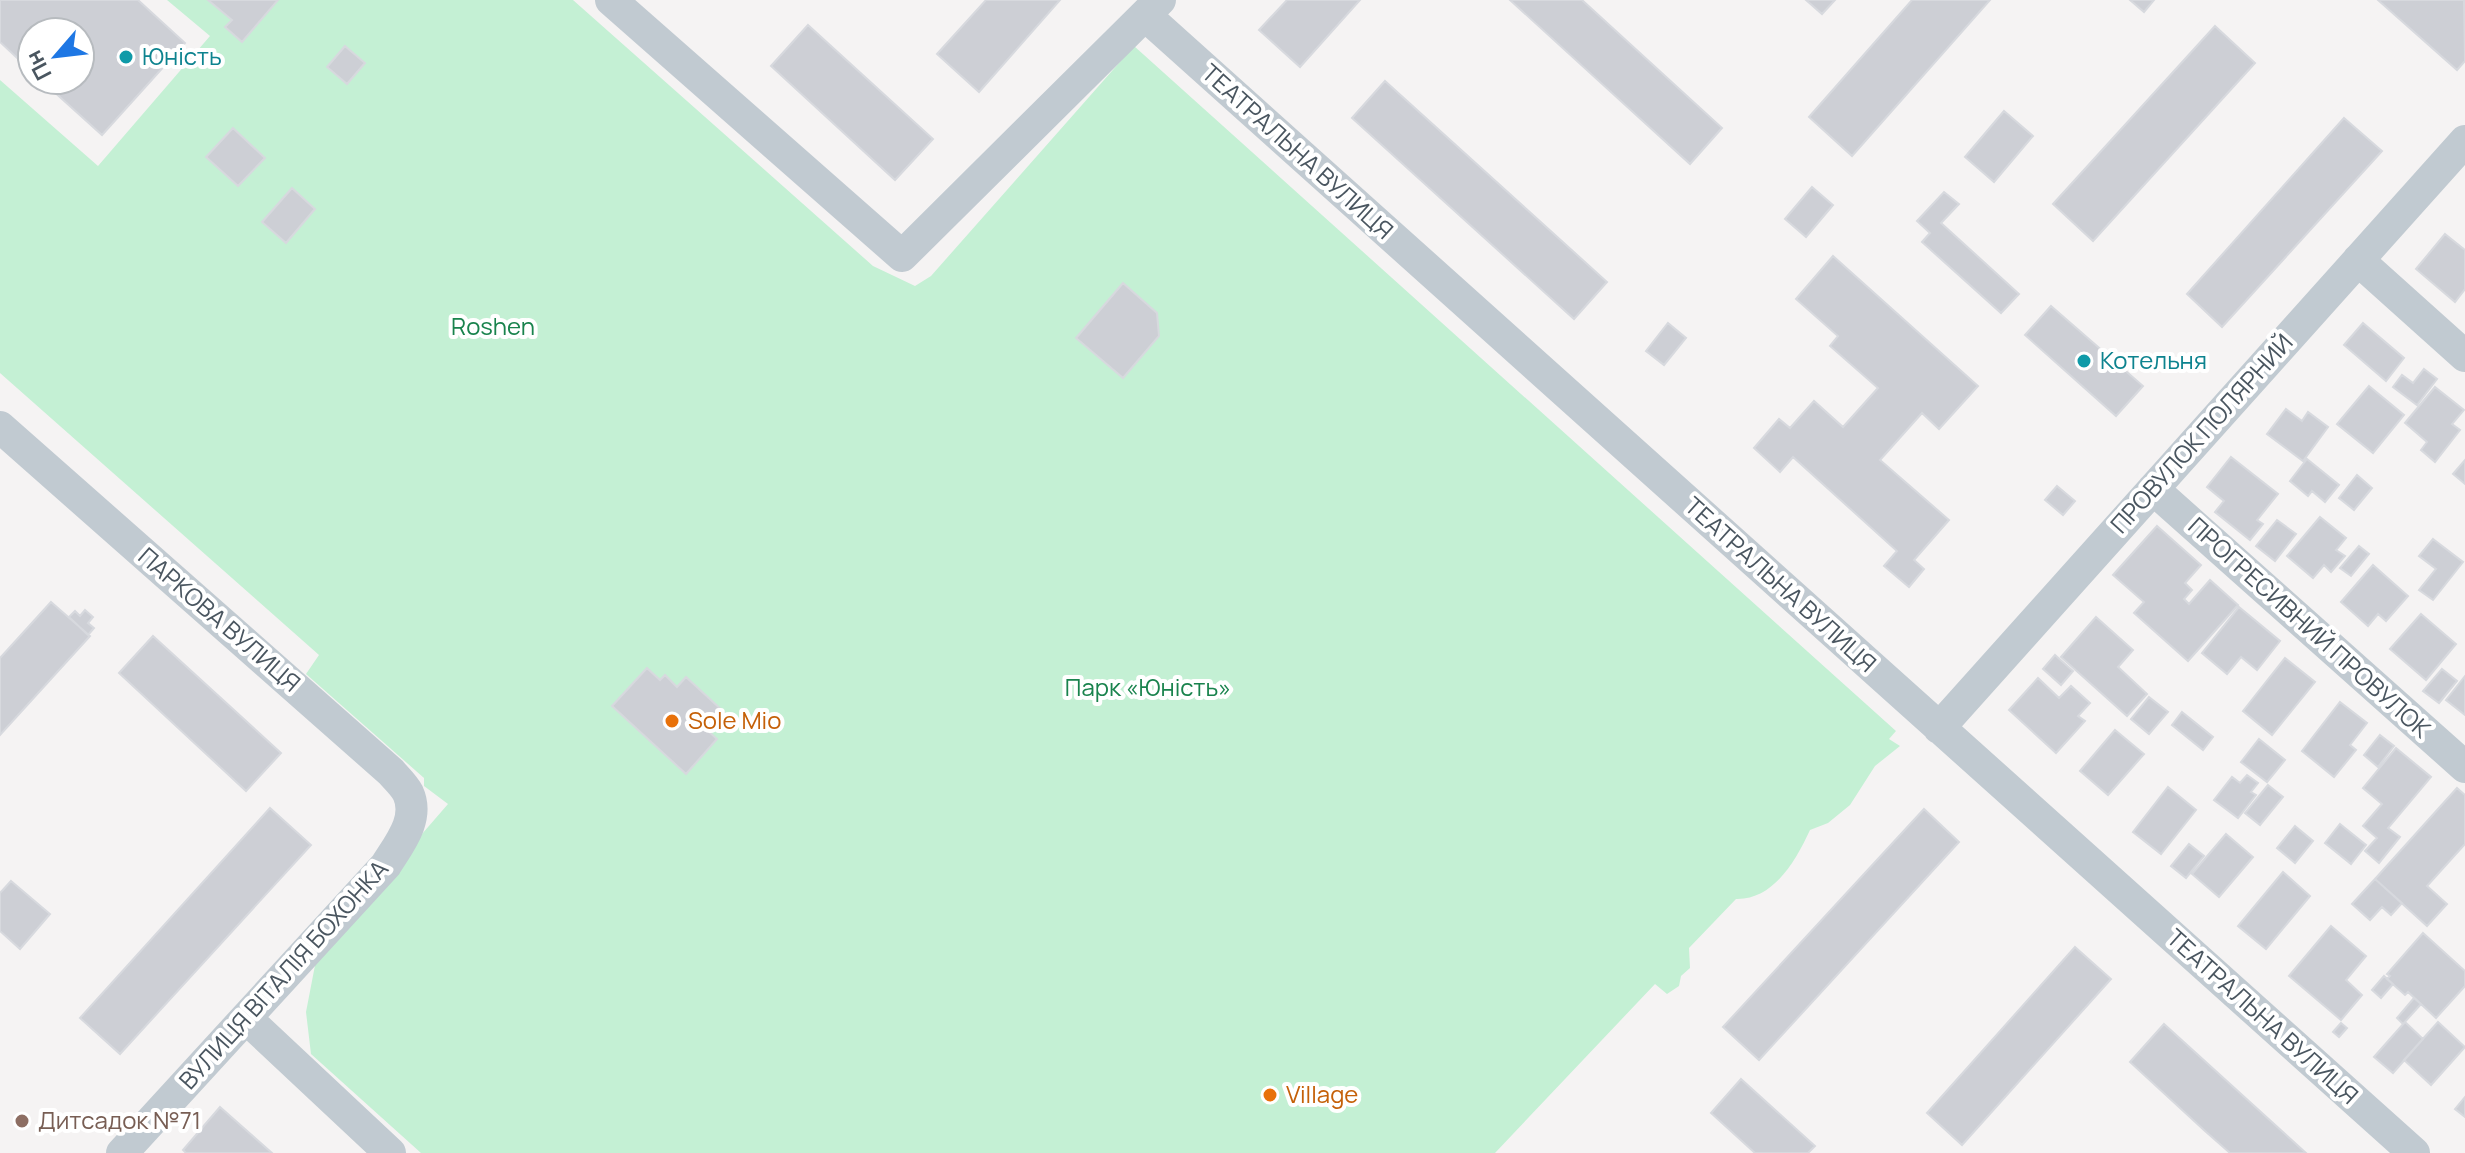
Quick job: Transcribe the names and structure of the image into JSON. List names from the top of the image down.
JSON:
{
  "streets": {
    "street": [
      "ТЕАТРАЛЬНА ВУЛИЦЯ",
      "ПРОВУЛОК ПОЛЯРНИЙ",
      "ПАРКОВА ВУЛИЦЯ",
      "ПРОГРЕСИВНИЙ ПРОВУЛОК",
      "ВУЛИЦЯ ВІТАЛІЯ БОХОНКА"
    ]
  },
  "crossings": [
    ["ТЕАТРАЛЬНА ВУЛИЦЯ", "ПРОВУЛОК ПОЛЯРНИЙ"],
    ["ПРОВУЛОК ПОЛЯРНИЙ", "ПРОГРЕСИВНИЙ ПРОВУЛОК"],
    ["ПАРКОВА ВУЛИЦЯ", "ВУЛИЦЯ ВІТАЛІЯ БОХОНКА"]
  ],
  "parks": ["Roshen", "Парк «Юність»"],
  "places": [
    "Юність",
    "Котельня",
    "Sole Mio",
    "Village",
    "Дитсадок №71"
  ],
  "north": "bottom left"
}
